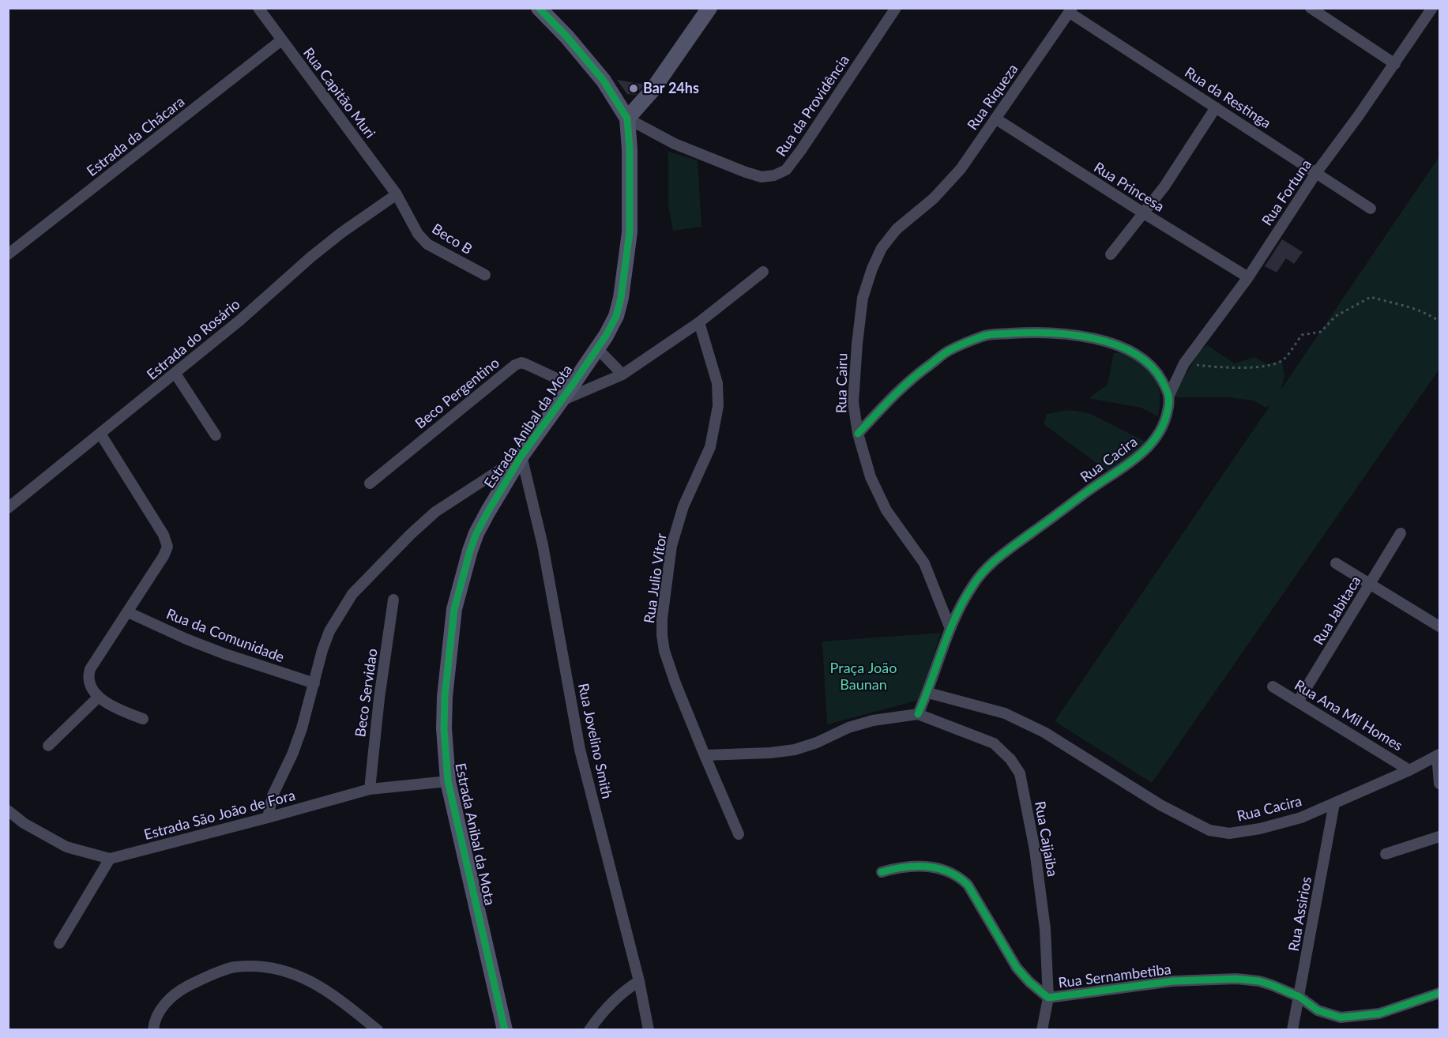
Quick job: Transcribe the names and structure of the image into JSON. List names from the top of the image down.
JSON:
{
  "streets": {
    "street": [
      "Rua Capitão Muri",
      "Rua Riqueza",
      "Rua da Restinga",
      "Rua da Providência",
      "Estrada da Chácara",
      "Rua Princesa",
      "Rua Fortuna",
      "Beco B",
      "Estrada do Rosário",
      "Rua Cairu",
      "Beco Pergentino",
      "Estrada Anibal da Mota",
      "Rua Cacira",
      "Rua Julio Vitor",
      "Rua Jabitaca",
      "Rua da Comunidade",
      "Beco Servidao",
      "Rua Ana Mil Homes",
      "Rua Jovelino Smith",
      "Estrada São João de Fora",
      "Rua Caijaiba",
      "Rua Assirios",
      "Rua Sernambetiba"
    ]
  },
  "crossings": [
    ["Rua Capitão Muri", "Estrada da Chácara"],
    ["Rua Capitão Muri", "Beco B"],
    ["Rua Capitão Muri", "Estrada do Rosário"],
    ["Rua Riqueza", "Rua da Restinga"],
    ["Rua Riqueza", "Rua Princesa"],
    ["Rua Riqueza", "Rua Cairu"],
    ["Rua da Restinga", "Rua Fortuna"],
    ["Rua da Providência", "Estrada Anibal da Mota"],
    ["Rua Princesa", "Rua Fortuna"],
    ["Rua Fortuna", "Rua Cacira"],
    ["Beco B", "Estrada do Rosário"],
    ["Rua Cairu", "Rua Cacira"],
    ["Beco Pergentino", "Estrada Anibal da Mota"],
    ["Estrada Anibal da Mota", "Rua Jovelino Smith"],
    ["Estrada Anibal da Mota", "Estrada São João de Fora"],
    ["Rua Cacira", "Rua Ana Mil Homes"],
    ["Rua Cacira", "Rua Caijaiba"],
    ["Rua Cacira", "Rua Assirios"],
    ["Rua Jabitaca", "Rua Ana Mil Homes"],
    ["Beco Servidao", "Estrada São João de Fora"],
    ["Rua Caijaiba", "Rua Sernambetiba"],
    ["Rua Assirios", "Rua Sernambetiba"]
  ],
  "parks": ["Praça João Baunan"],
  "places": ["Bar 24hs"]
}
